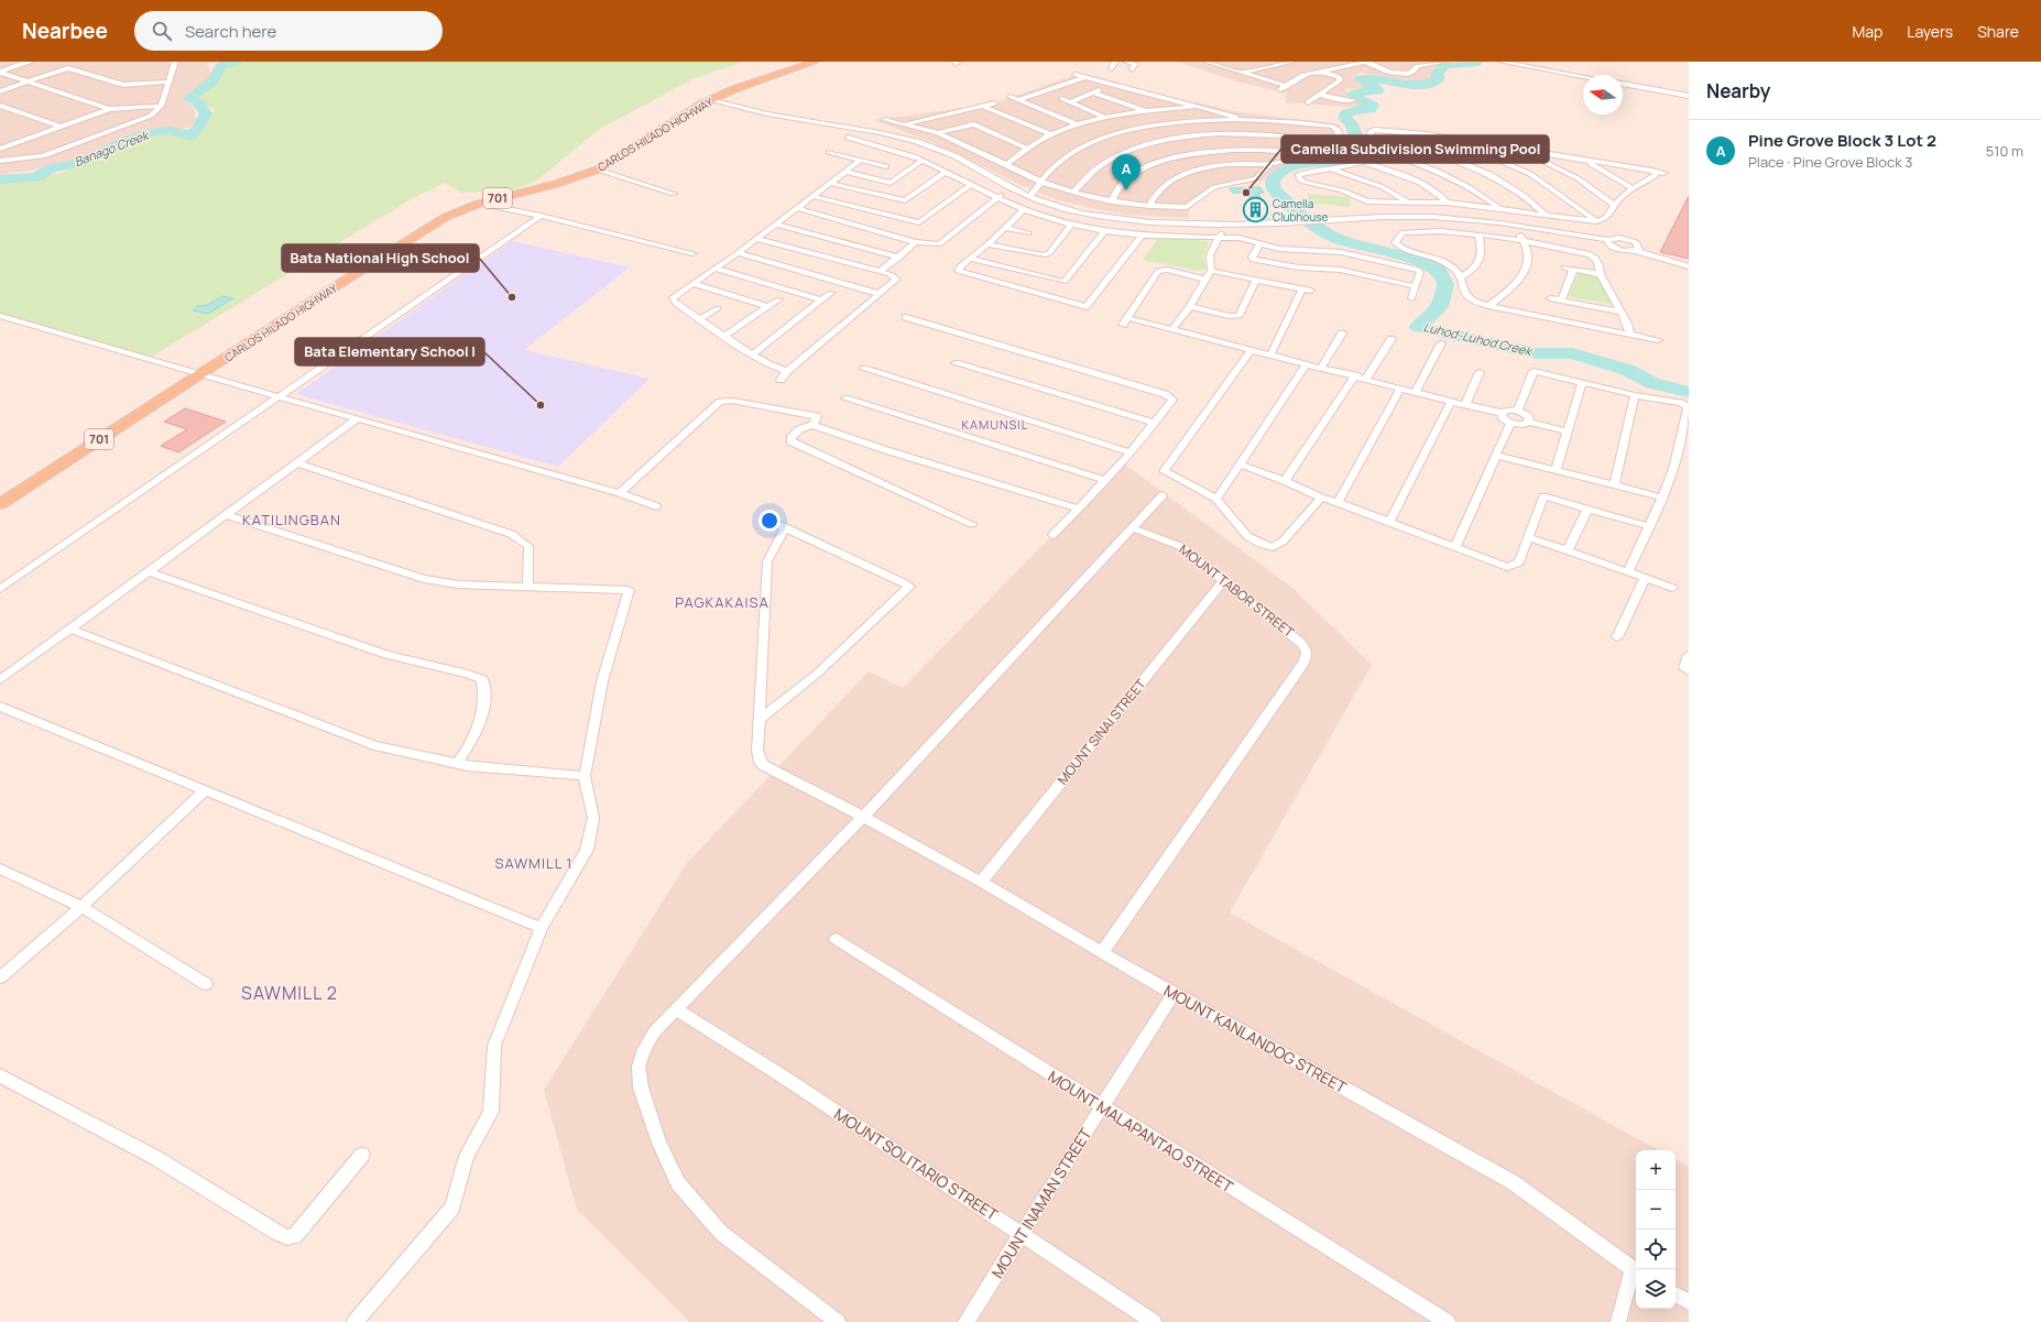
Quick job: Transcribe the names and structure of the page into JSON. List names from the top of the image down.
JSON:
{
  "streets": {
    "main road": ["CARLOS HILADO HIGHWAY", "701"],
    "street": [
      "MOUNT TABOR STREET",
      "MOUNT SINAI STREET",
      "MOUNT KANLANDOG STREET",
      "MOUNT MALAPANTAO STREET",
      "MOUNT SOLITARIO STREET",
      "MOUNT INAMAN STREET"
    ]
  },
  "crossings": [
    ["MOUNT TABOR STREET", "MOUNT SINAI STREET"],
    ["MOUNT TABOR STREET", "MOUNT KANLANDOG STREET"],
    ["MOUNT SINAI STREET", "MOUNT KANLANDOG STREET"],
    ["MOUNT KANLANDOG STREET", "MOUNT INAMAN STREET"],
    ["MOUNT MALAPANTAO STREET", "MOUNT INAMAN STREET"],
    ["MOUNT SOLITARIO STREET", "MOUNT INAMAN STREET"]
  ],
  "districts": [
    "KAMUNSIL",
    "KATILINGBAN",
    "PAGKAKAISA",
    "SAWMILL 1",
    "SAWMILL 2"
  ],
  "water": ["Banago Creek", "Luhod-Luhod Creek"],
  "places": {
    "other": ["Camella Subdivision Swimming Pool", "Bata National High School", "Bata Elementary School I"],
    "building": ["Camella Clubhouse"]
  },
  "north": "left",
  "page": {
    "header": "Nearbee",
    "search": "Search here",
    "nav": ["Map", "Layers", "Share"],
    "heading": "Nearby",
    "list": [
      {
        "mark": "A",
        "name": "Pine Grove Block 3 Lot 2",
        "note": "Place · Pine Grove Block 3",
        "value": "510 m"
      }
    ],
    "pins": "A",
    "map_buttons": ["+", "−"]
  }
}
